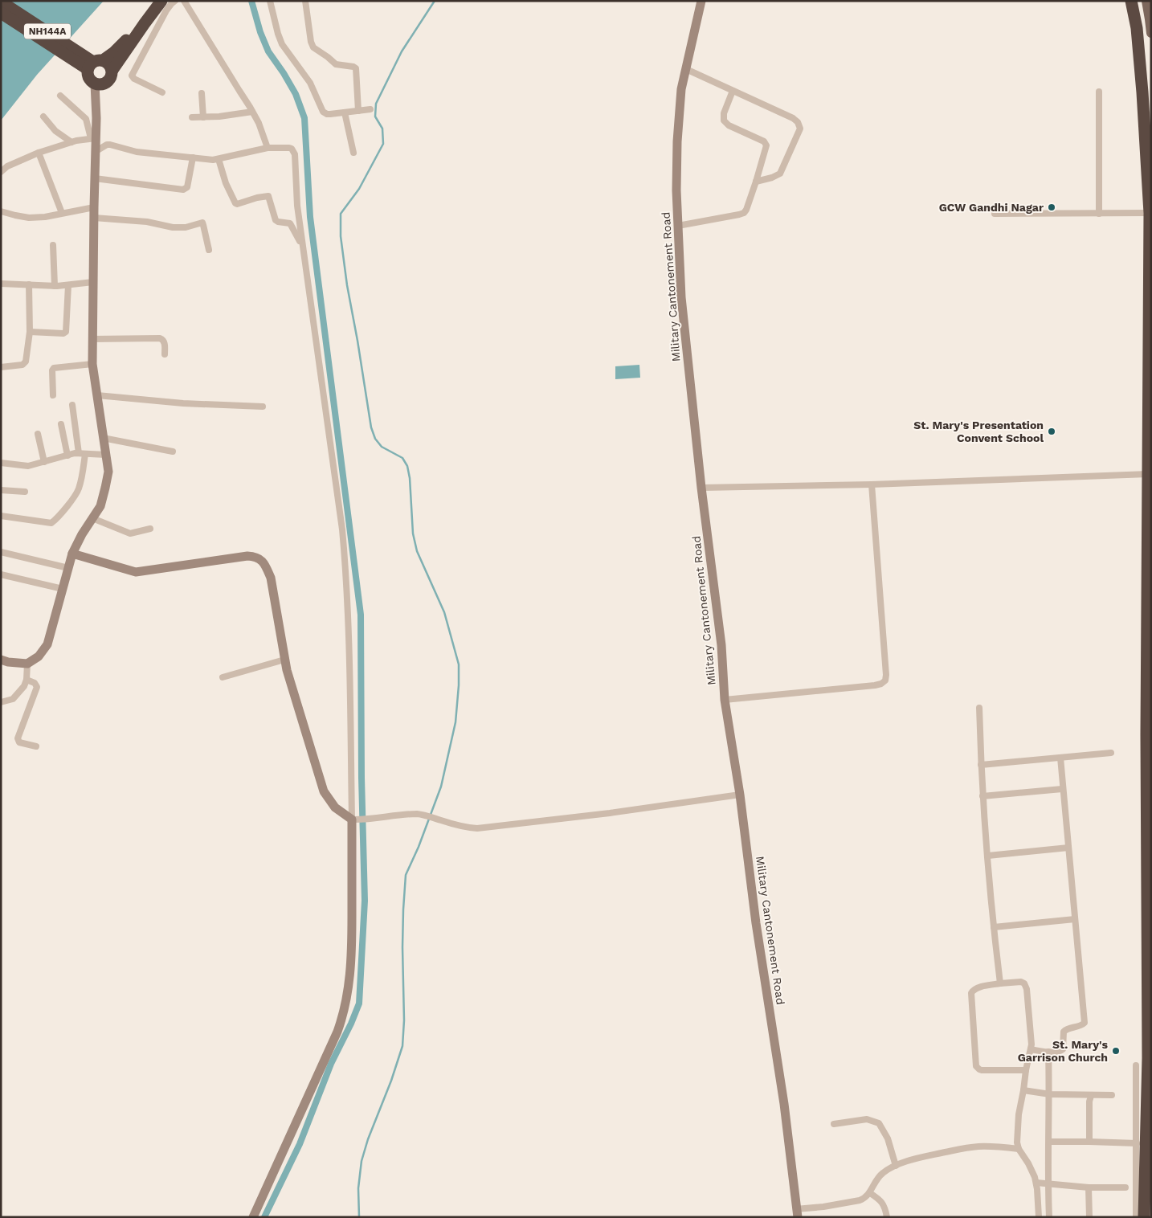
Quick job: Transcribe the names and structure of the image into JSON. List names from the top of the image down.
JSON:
{
  "streets": {
    "highway": ["NH144A"],
    "main road": ["Military Cantonement Road"]
  },
  "places": ["GCW Gandhi Nagar", "St. Mary's Presentation Convent School", "St. Mary's Garrison Church"]
}
